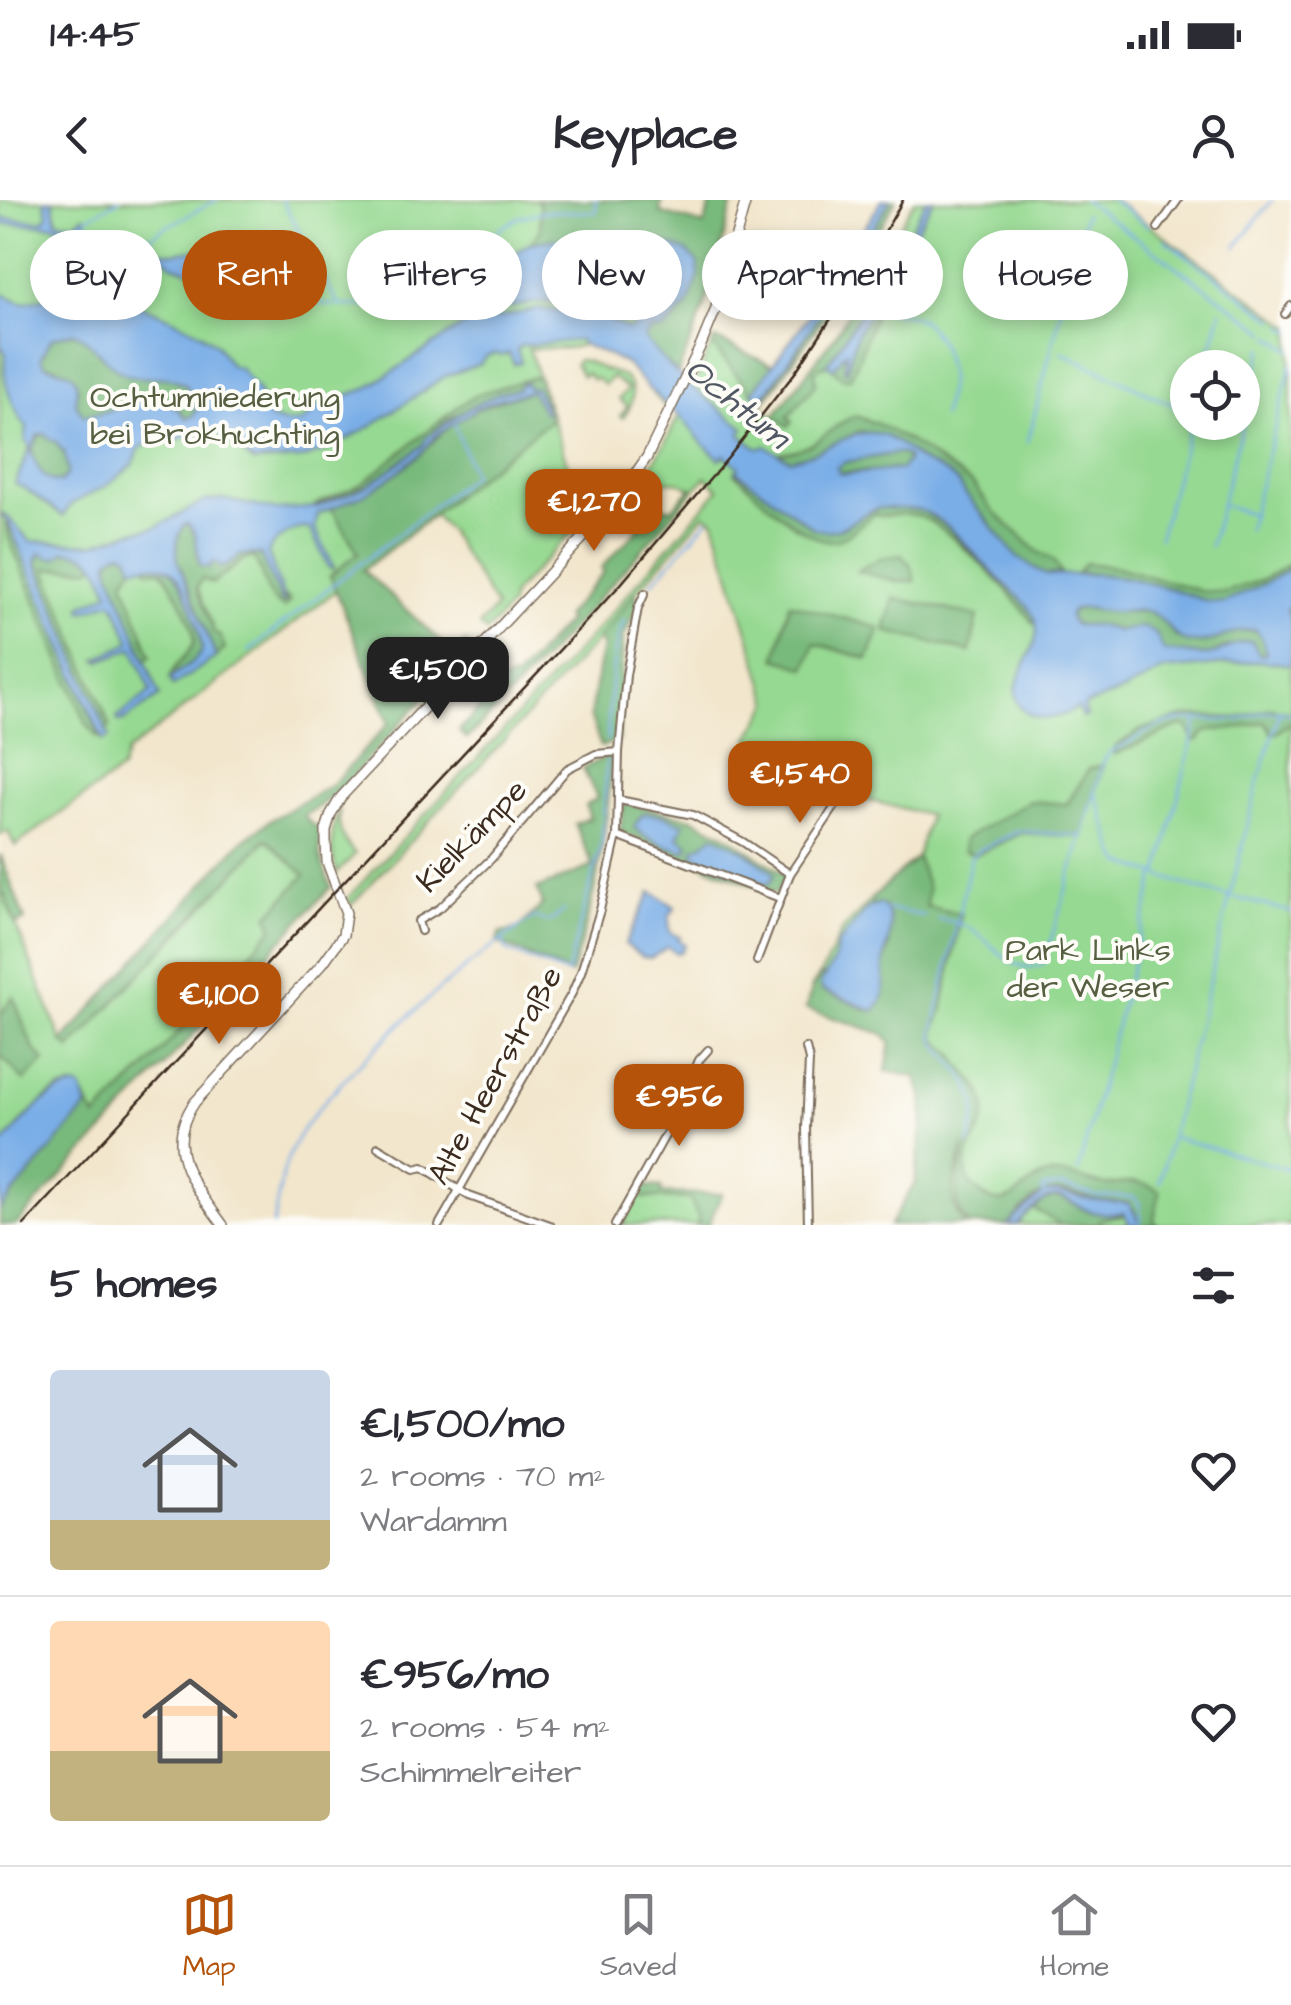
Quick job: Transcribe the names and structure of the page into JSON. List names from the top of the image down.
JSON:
{
  "streets": {
    "street": ["Kielkämpe", "Alte Heerstraße"]
  },
  "crossings": [
    ["Kielkämpe", "Alte Heerstraße"]
  ],
  "water": ["Ochtum"],
  "parks": ["Ochtumniederung bei Brokhuchting", "Park Links der Weser"],
  "page": {
    "status": "14:45",
    "header": "Keyplace",
    "chip": [
      "Buy",
      "Rent",
      "Filters",
      "New",
      "Apartment",
      "House"
    ],
    "price": [
      "€1,270",
      "€1,500",
      "€1,540",
      "€1,100",
      "€956"
    ],
    "heading": "5 homes",
    "list": [
      {
        "name": "€1,500/mo",
        "note": "2 rooms · 70 m² · Wardamm"
      },
      {
        "name": "€956/mo",
        "note": "2 rooms · 54 m² · Schimmelreiter"
      }
    ],
    "tabs": ["Map", "Saved", "Home"]
  }
}
